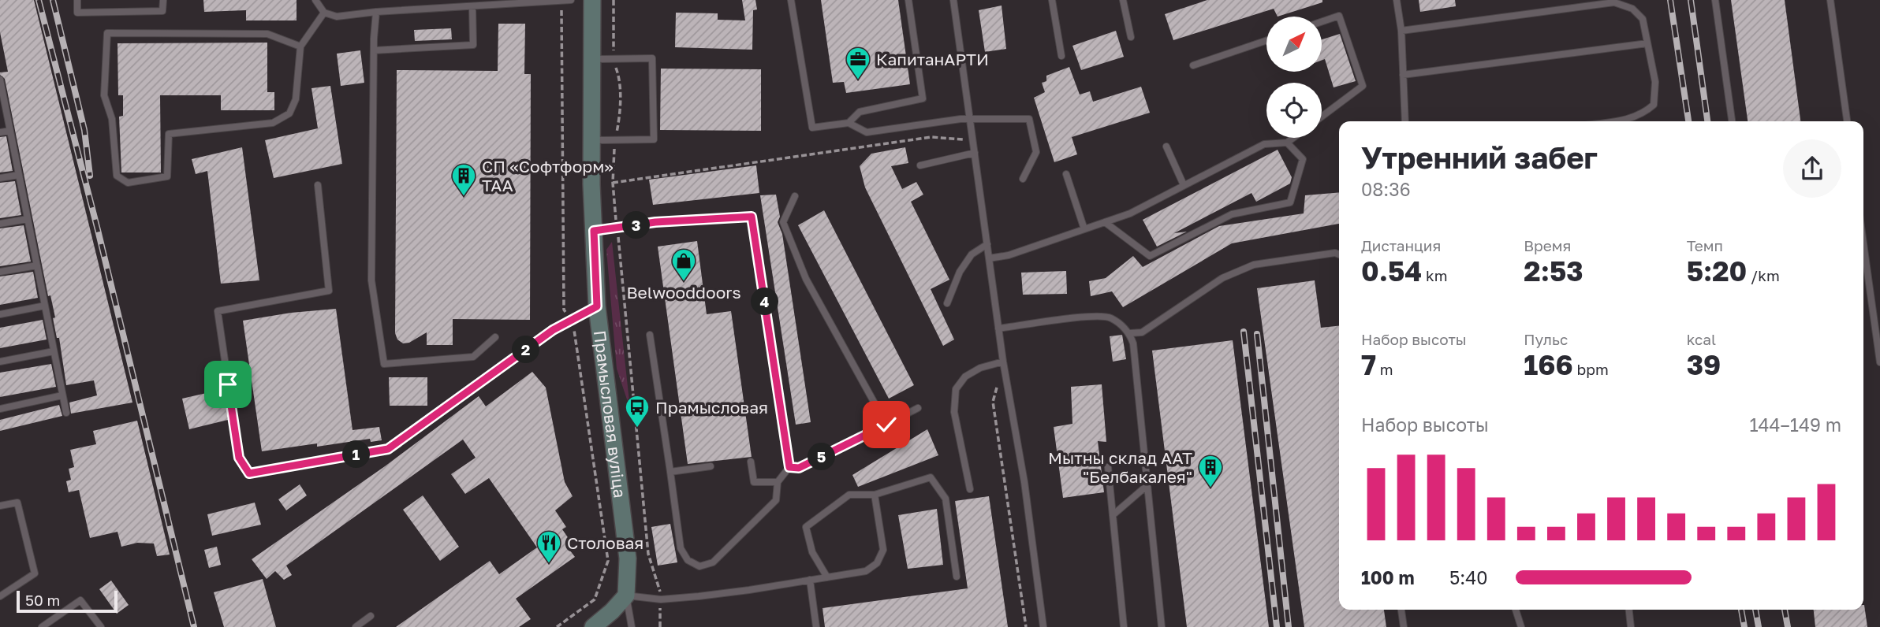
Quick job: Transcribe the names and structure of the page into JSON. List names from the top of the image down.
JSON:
{
  "streets": {
    "main road": ["Прамысловая вуліца"]
  },
  "places": {
    "office": ["КапитанАРТИ"],
    "building": ["СП «Софтформ» ТАА", "Мытны склад ААТ \"Белбакалея\""],
    "shop": ["Belwooddoors"],
    "bus stop": ["Прамысловая"],
    "restaurant": ["Столовая"]
  },
  "scale_bar": "50 m",
  "north": "top right",
  "page": {
    "heading": ["Утренний забег", "08:36"],
    "pins": [
      "3",
      "4",
      "2",
      "1",
      "5"
    ],
    "stats": [
      ["Дистанция", "0.54 km"],
      ["Время", "2:53"],
      ["Темп", "5:20 /km"],
      ["Набор высоты", "7 m"],
      ["Пульс", "166 bpm"],
      ["kcal", "39"]
    ],
    "chart": ["Набор высоты", "144–149 m"],
    "list": [
      {
        "name": "100 m",
        "note": "5:40"
      }
    ],
    "scale": "50 m"
  }
}
